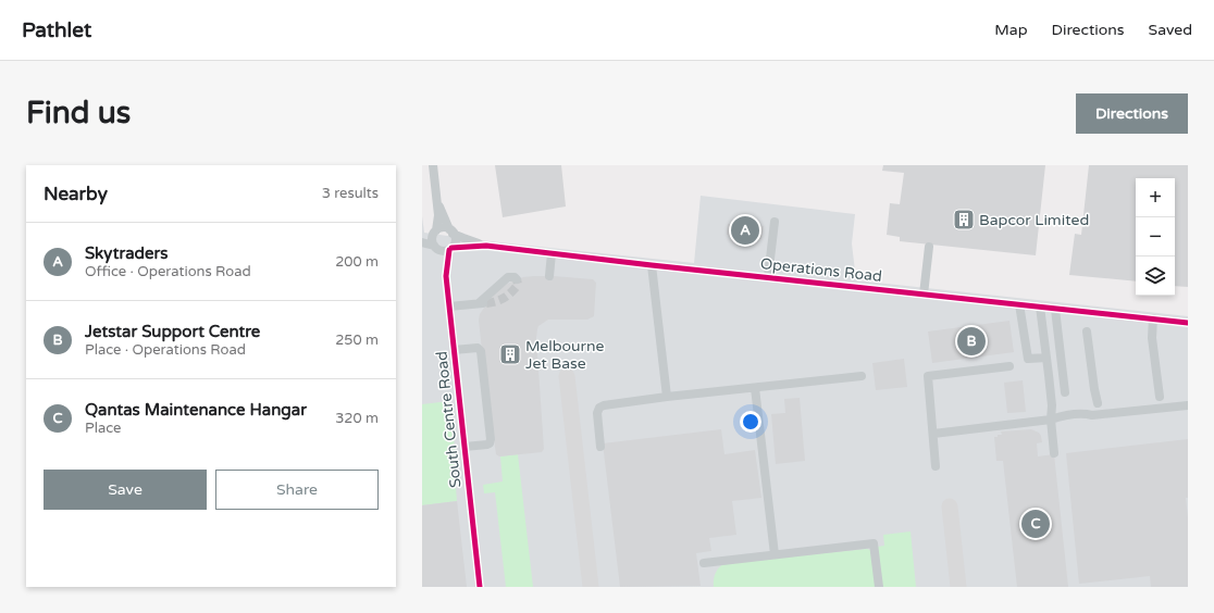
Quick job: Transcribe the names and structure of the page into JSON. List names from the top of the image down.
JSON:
{
  "streets": {
    "street": ["Operations Road", "South Centre Road"]
  },
  "crossings": [
    ["Operations Road", "South Centre Road"]
  ],
  "places": {
    "building": ["Bapcor Limited", "Melbourne Jet Base"]
  },
  "page": {
    "header": "Pathlet",
    "nav": ["Map", "Directions", "Saved"],
    "buttons": [
      "Directions",
      ["Save", "Share"]
    ],
    "title": "Find us",
    "heading": ["Nearby", "3 results"],
    "map_buttons": ["+", "−"],
    "pins": ["A", "B", "C"],
    "list": [
      {
        "mark": "A",
        "name": "Skytraders",
        "note": "Office · Operations Road",
        "value": "200 m"
      },
      {
        "mark": "B",
        "name": "Jetstar Support Centre",
        "note": "Place · Operations Road",
        "value": "250 m"
      },
      {
        "mark": "C",
        "name": "Qantas Maintenance Hangar",
        "note": "Place",
        "value": "320 m"
      }
    ]
  }
}
